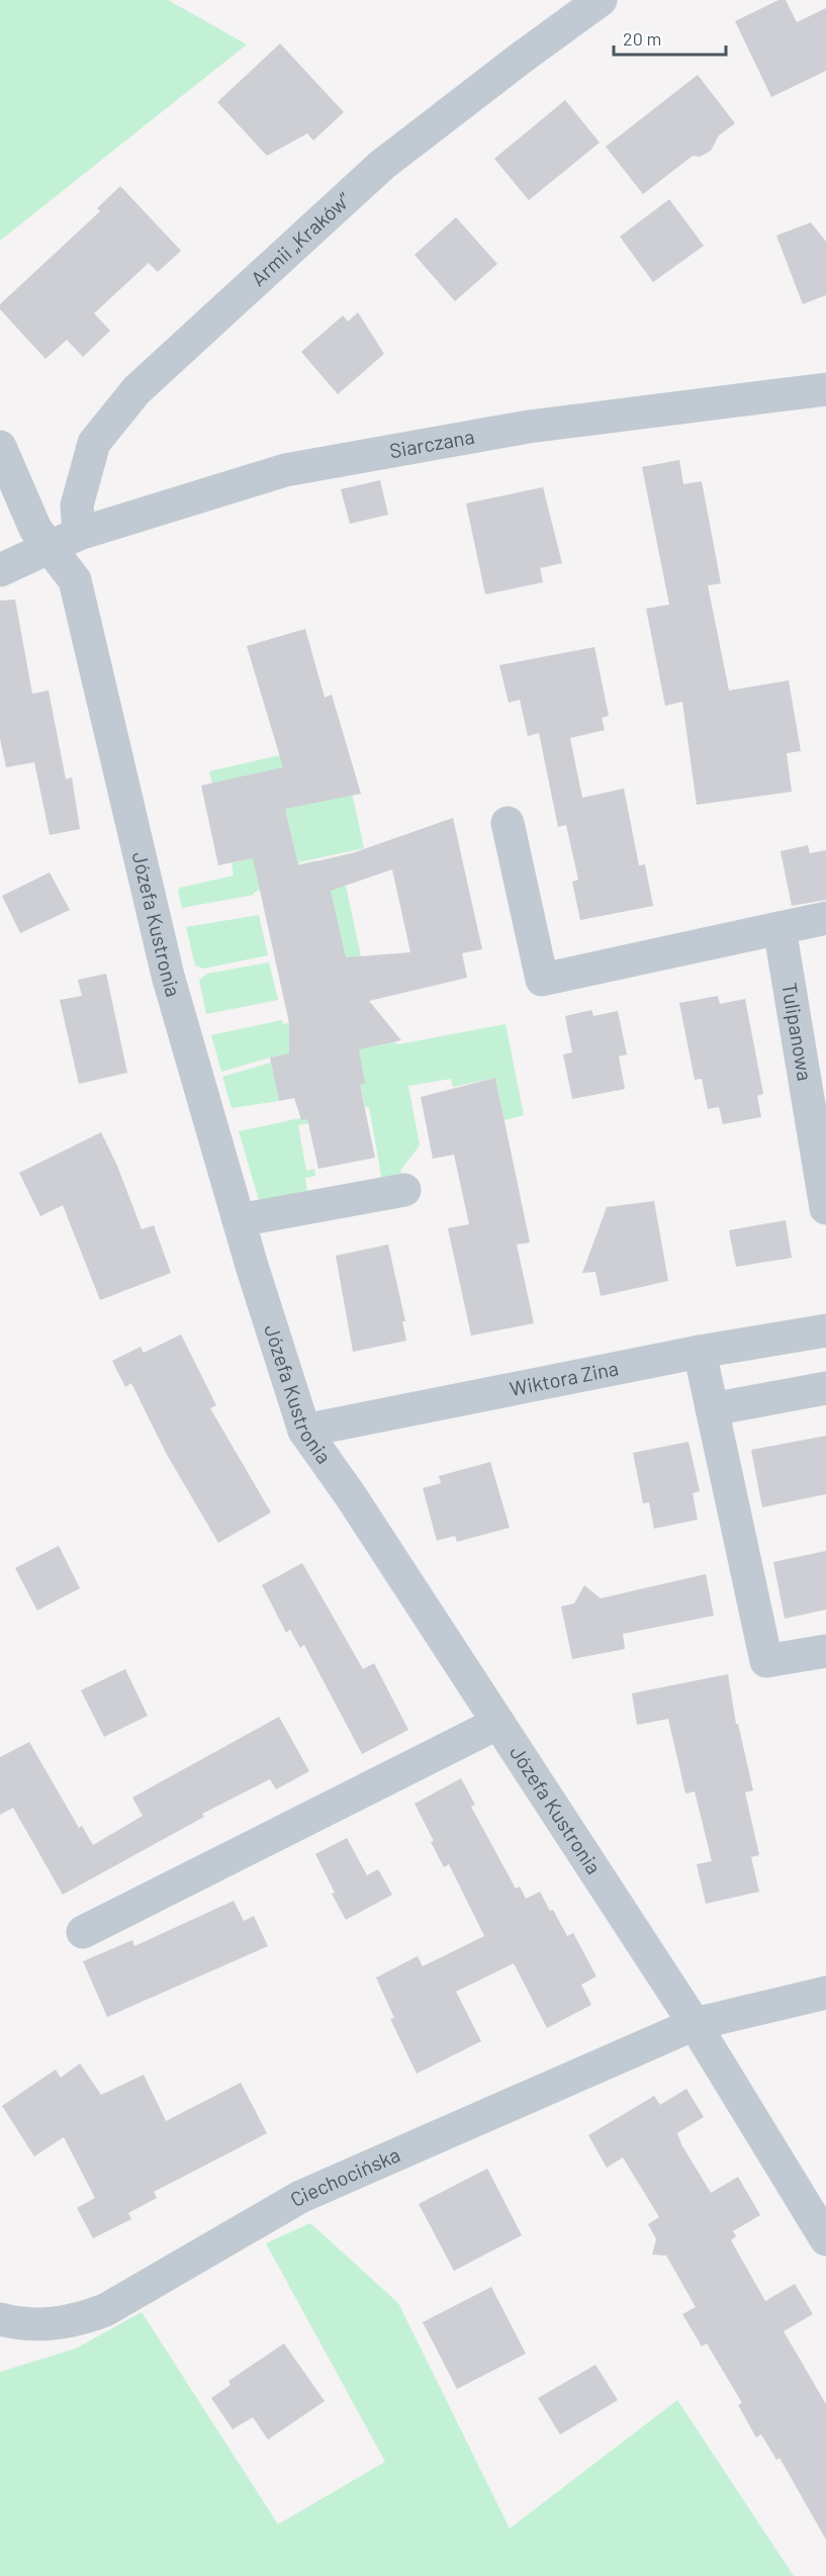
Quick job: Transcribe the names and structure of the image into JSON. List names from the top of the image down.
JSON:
{
  "streets": {
    "street": [
      "Armii „Kraków”",
      "Siarczana",
      "Józefa Kustronia",
      "Tulipanowa",
      "Wiktora Zina",
      "Ciechocińska"
    ]
  },
  "crossings": [
    ["Armii „Kraków”", "Siarczana"],
    ["Armii „Kraków”", "Józefa Kustronia"],
    ["Siarczana", "Józefa Kustronia"],
    ["Józefa Kustronia", "Wiktora Zina"],
    ["Józefa Kustronia", "Ciechocińska"]
  ],
  "scale_bar": "20 m"
}
